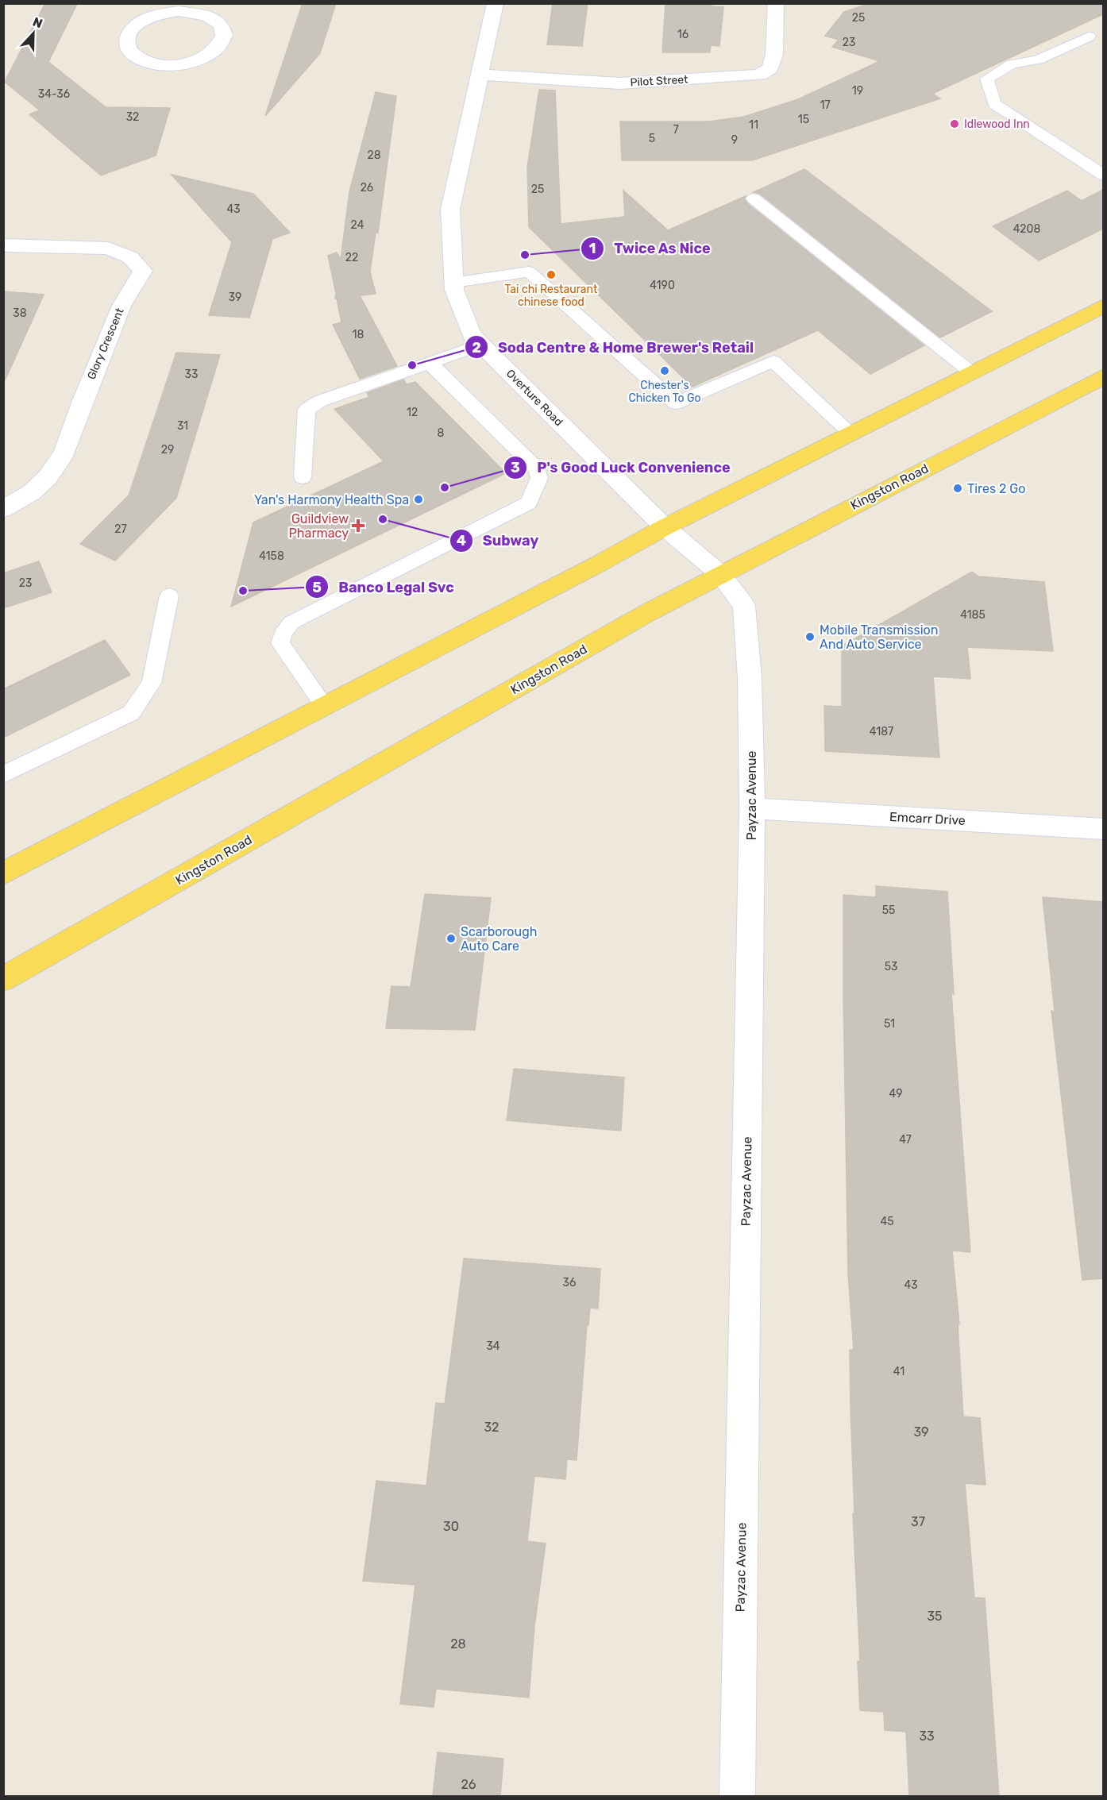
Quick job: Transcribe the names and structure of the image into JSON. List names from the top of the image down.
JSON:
{
  "streets": {
    "main road": ["Kingston Road"],
    "street": [
      "Pilot Street",
      "Glory Crescent",
      "Overture Road",
      "Payzac Avenue",
      "Emcarr Drive"
    ]
  },
  "crossings": [
    ["Pilot Street", "Overture Road"],
    ["Overture Road", "Kingston Road"],
    ["Overture Road", "Payzac Avenue"],
    ["Kingston Road", "Payzac Avenue"],
    ["Payzac Avenue", "Emcarr Drive"]
  ],
  "places": {
    "other": [
      "Idlewood Inn",
      "Twice As Nice",
      "Tai chi Restaurant chinese food",
      "Soda Centre & Home Brewer's Retail",
      "Chester's Chicken To Go",
      "P's Good Luck Convenience",
      "Tires 2 Go",
      "Yan's Harmony Health Spa",
      "Subway",
      "Banco Legal Svc",
      "Mobile Transmission And Auto Service",
      "Scarborough Auto Care"
    ],
    "health": ["Guildview Pharmacy"]
  },
  "house_numbers": [
    "25",
    "16",
    "23",
    "19",
    "34-36",
    "17",
    "32",
    "15",
    "11",
    "7",
    "5",
    "9",
    "28",
    "26",
    "25",
    "43",
    "24",
    "4208",
    "22",
    "4190",
    "39",
    "38",
    "18",
    "33",
    "12",
    "31",
    "8",
    "29",
    "27",
    "4158",
    "23",
    "4185",
    "4187",
    "55",
    "53",
    "51",
    "49",
    "47",
    "45",
    "36",
    "43",
    "34",
    "41",
    "32",
    "39",
    "37",
    "30",
    "35",
    "28",
    "33",
    "26"
  ],
  "north": "top"
}
